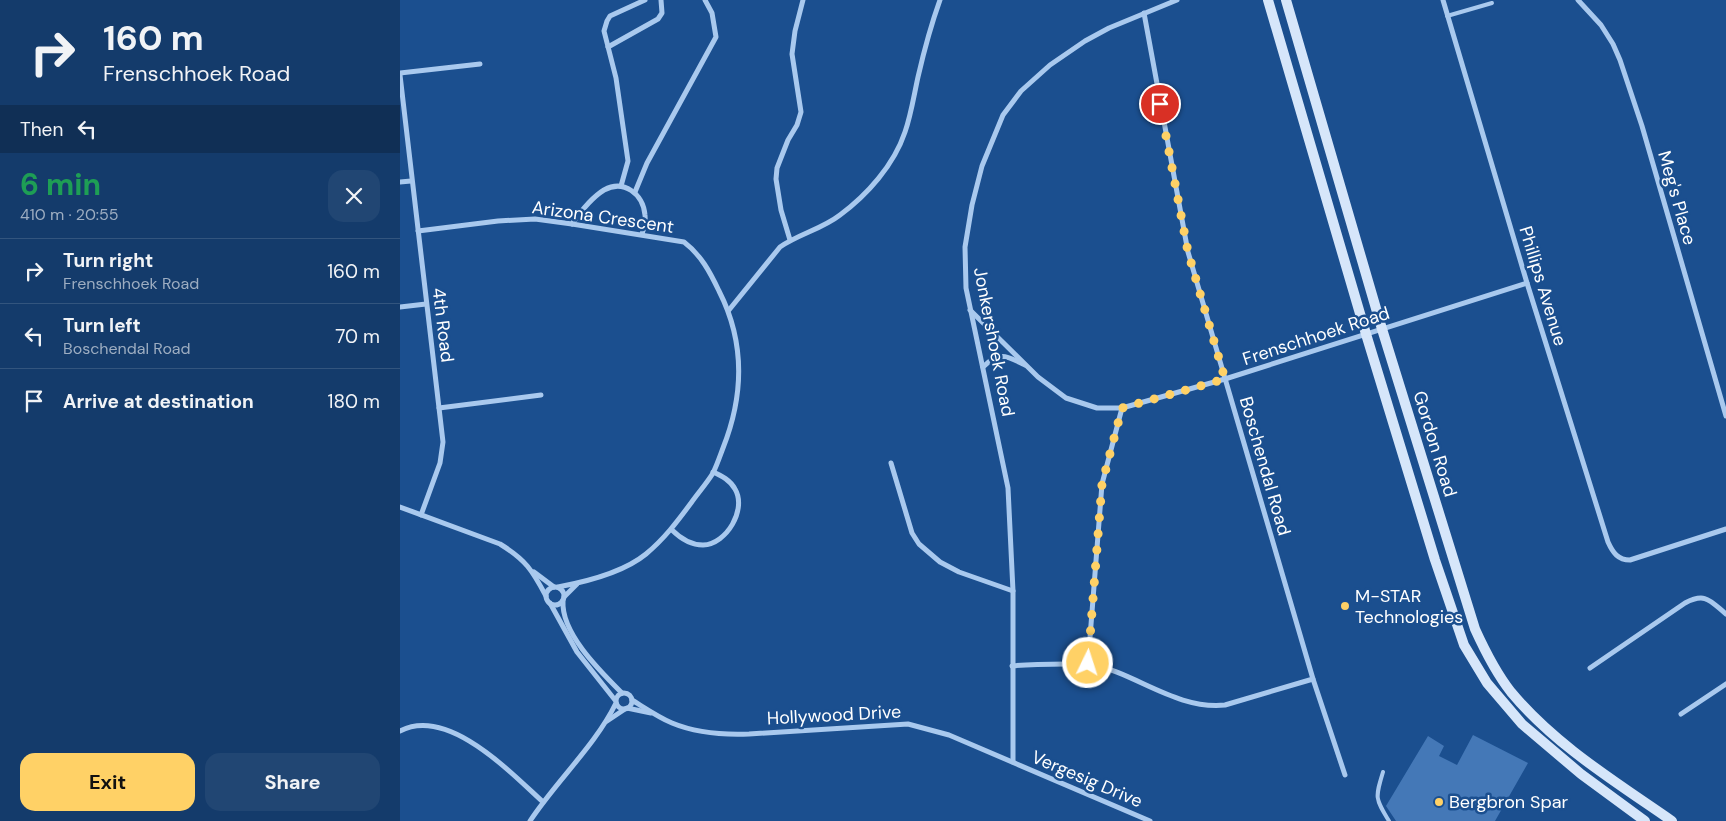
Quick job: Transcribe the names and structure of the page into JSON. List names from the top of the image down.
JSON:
{
  "streets": {
    "street": [
      "Meg's Place",
      "Arizona Crescent",
      "Phillips Avenue",
      "4th Road",
      "Frenschhoek Road",
      "Jonkershoek Road",
      "Gordon Road",
      "Boschendal Road",
      "Hollywood Drive",
      "Vergesig Drive"
    ]
  },
  "crossings": [
    ["Arizona Crescent", "4th Road"],
    ["Phillips Avenue", "Frenschhoek Road"],
    ["Frenschhoek Road", "Jonkershoek Road"],
    ["Frenschhoek Road", "Gordon Road"],
    ["Frenschhoek Road", "Boschendal Road"],
    ["Jonkershoek Road", "Boschendal Road"],
    ["Jonkershoek Road", "Hollywood Drive"],
    ["Jonkershoek Road", "Vergesig Drive"],
    ["Hollywood Drive", "Vergesig Drive"]
  ],
  "places": ["M-STAR Technologies", "Bergbron Spar"],
  "page": {
    "turn": ["160 m", "Frenschhoek Road"],
    "then": "Then",
    "heading": ["6 min", "410 m · 20:55"],
    "list": [
      {
        "name": "Turn right",
        "note": "Frenschhoek Road",
        "value": "160 m"
      },
      {
        "name": "Turn left",
        "note": "Boschendal Road",
        "value": "70 m"
      },
      {
        "name": "Arrive at destination",
        "value": "180 m"
      }
    ],
    "buttons": ["Exit", "Share"]
  }
}
